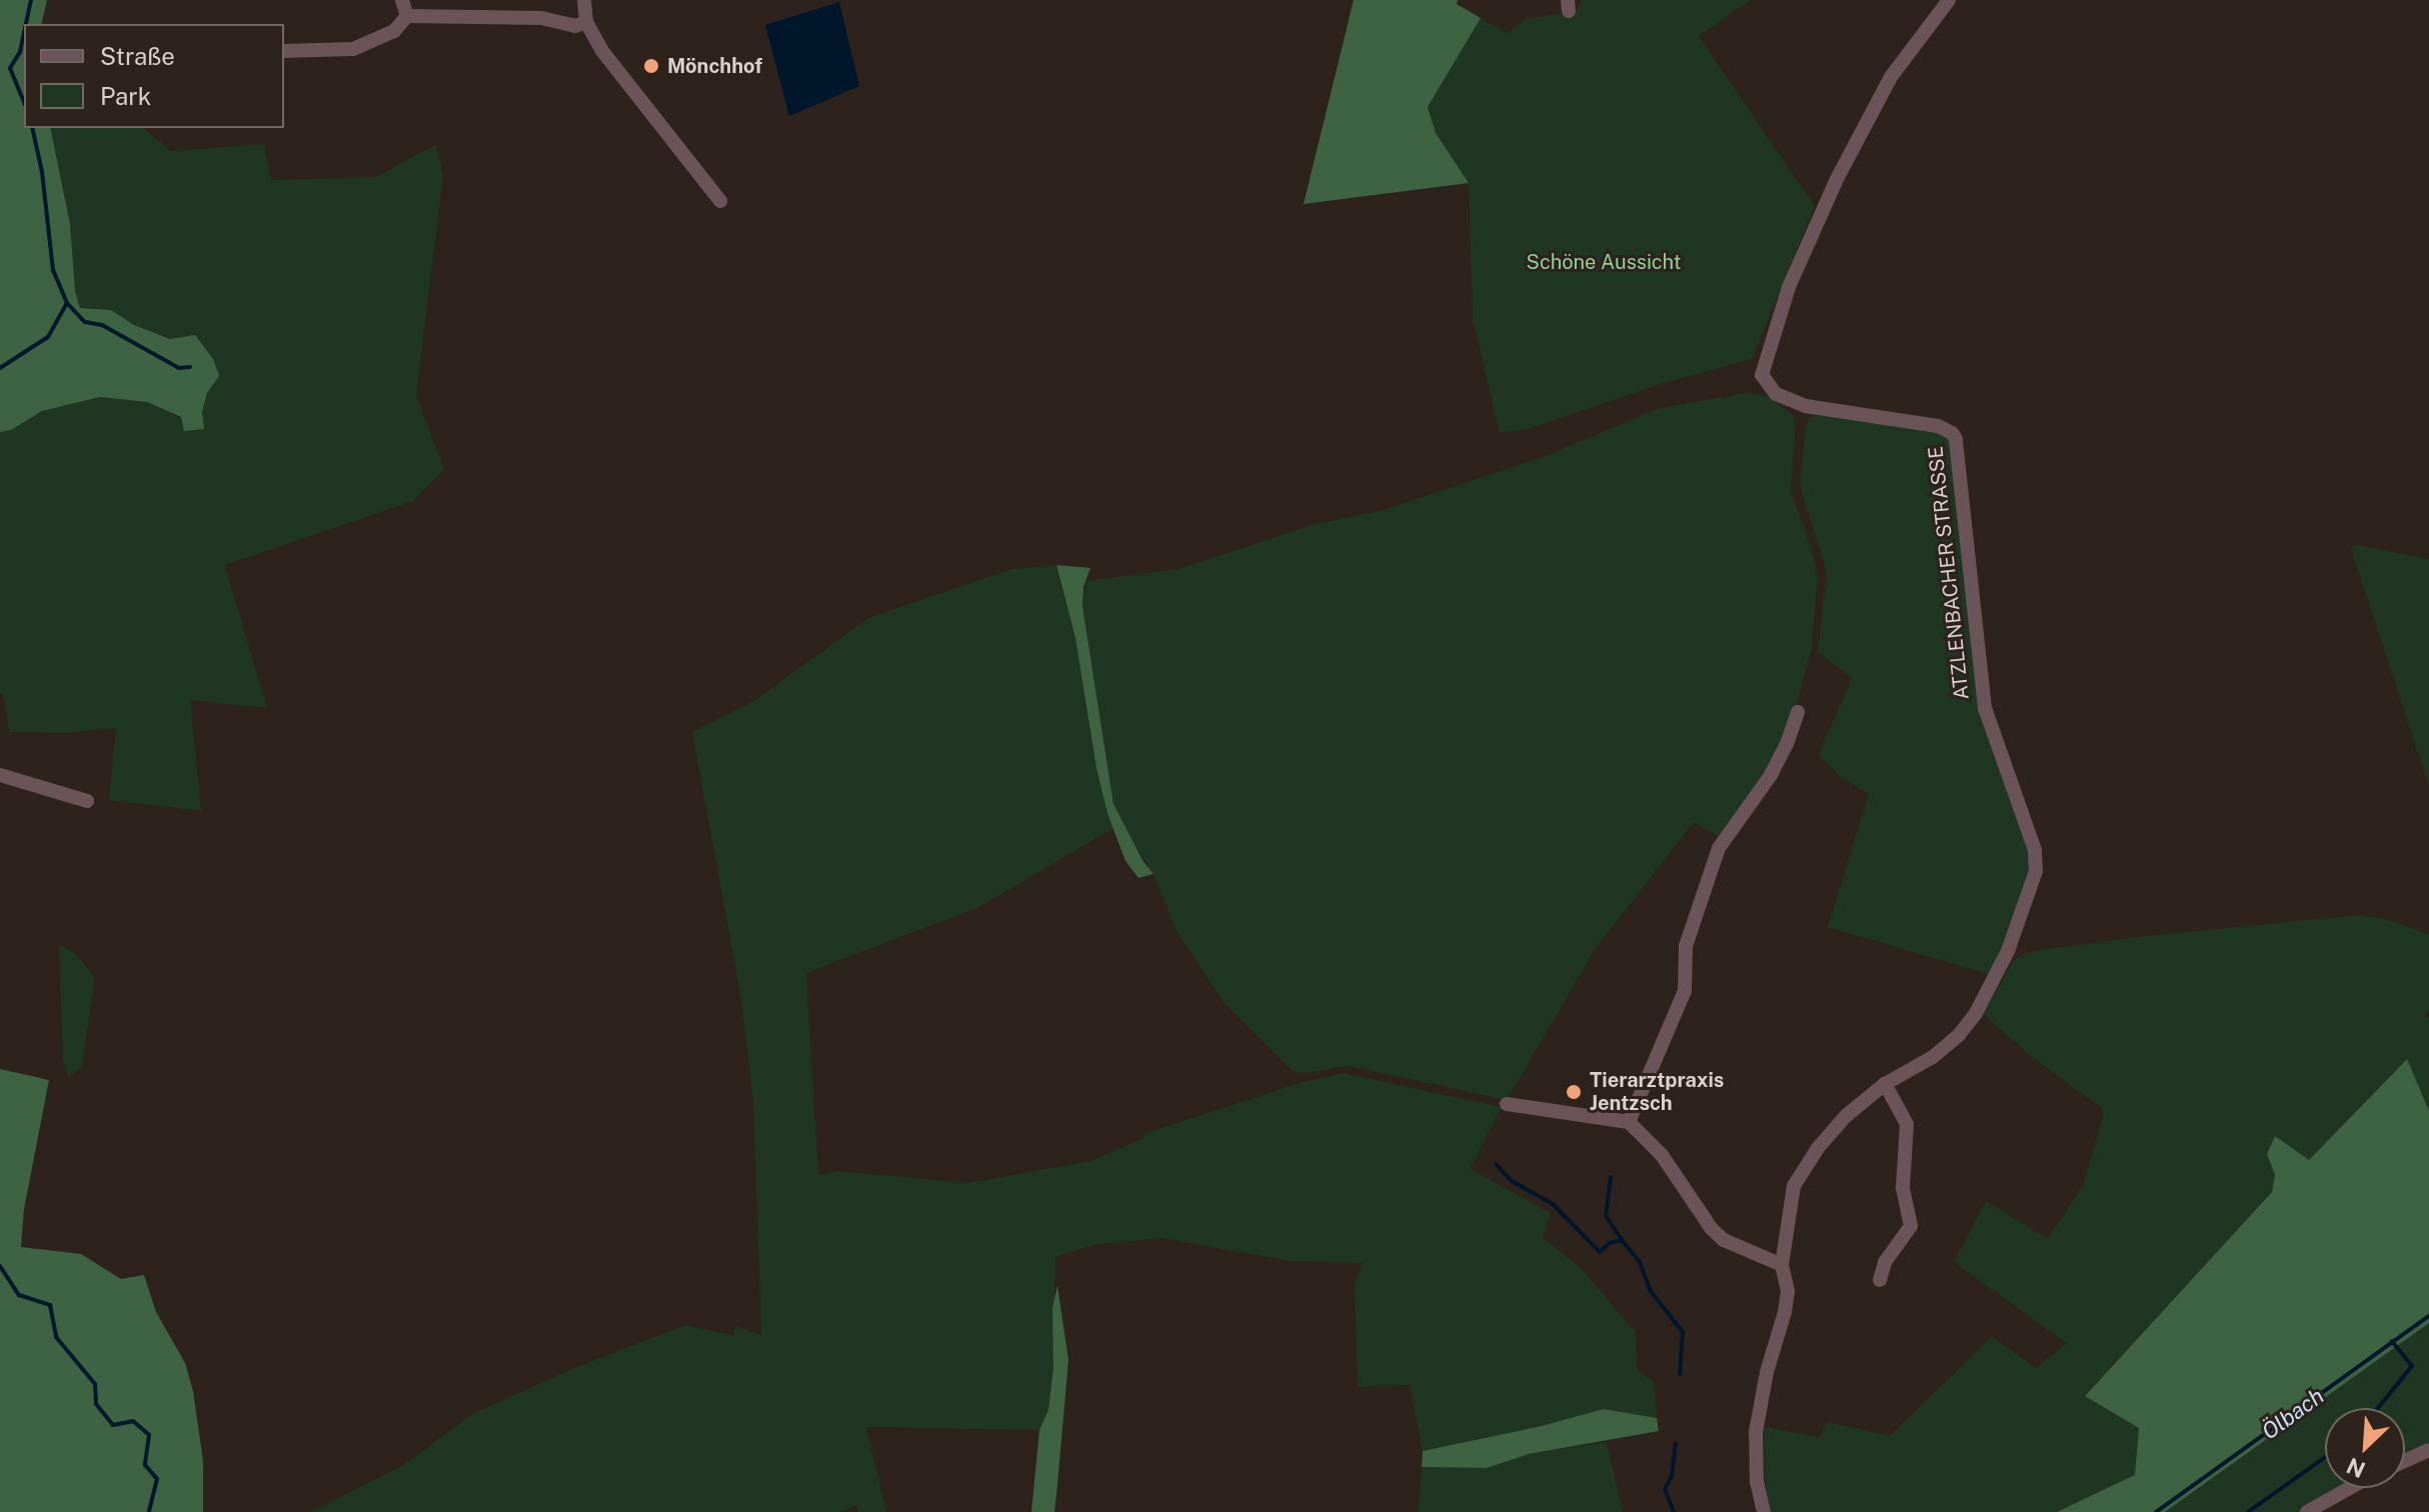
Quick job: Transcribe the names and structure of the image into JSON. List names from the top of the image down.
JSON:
{
  "streets": {
    "street": ["ATZLENBACHER STRASSE"]
  },
  "water": ["Ölbach"],
  "parks": ["Schöne Aussicht"],
  "places": ["Mönchhof", "Tierarztpraxis Jentzsch"],
  "legend": ["Straße", "Park"],
  "north": "bottom left"
}
